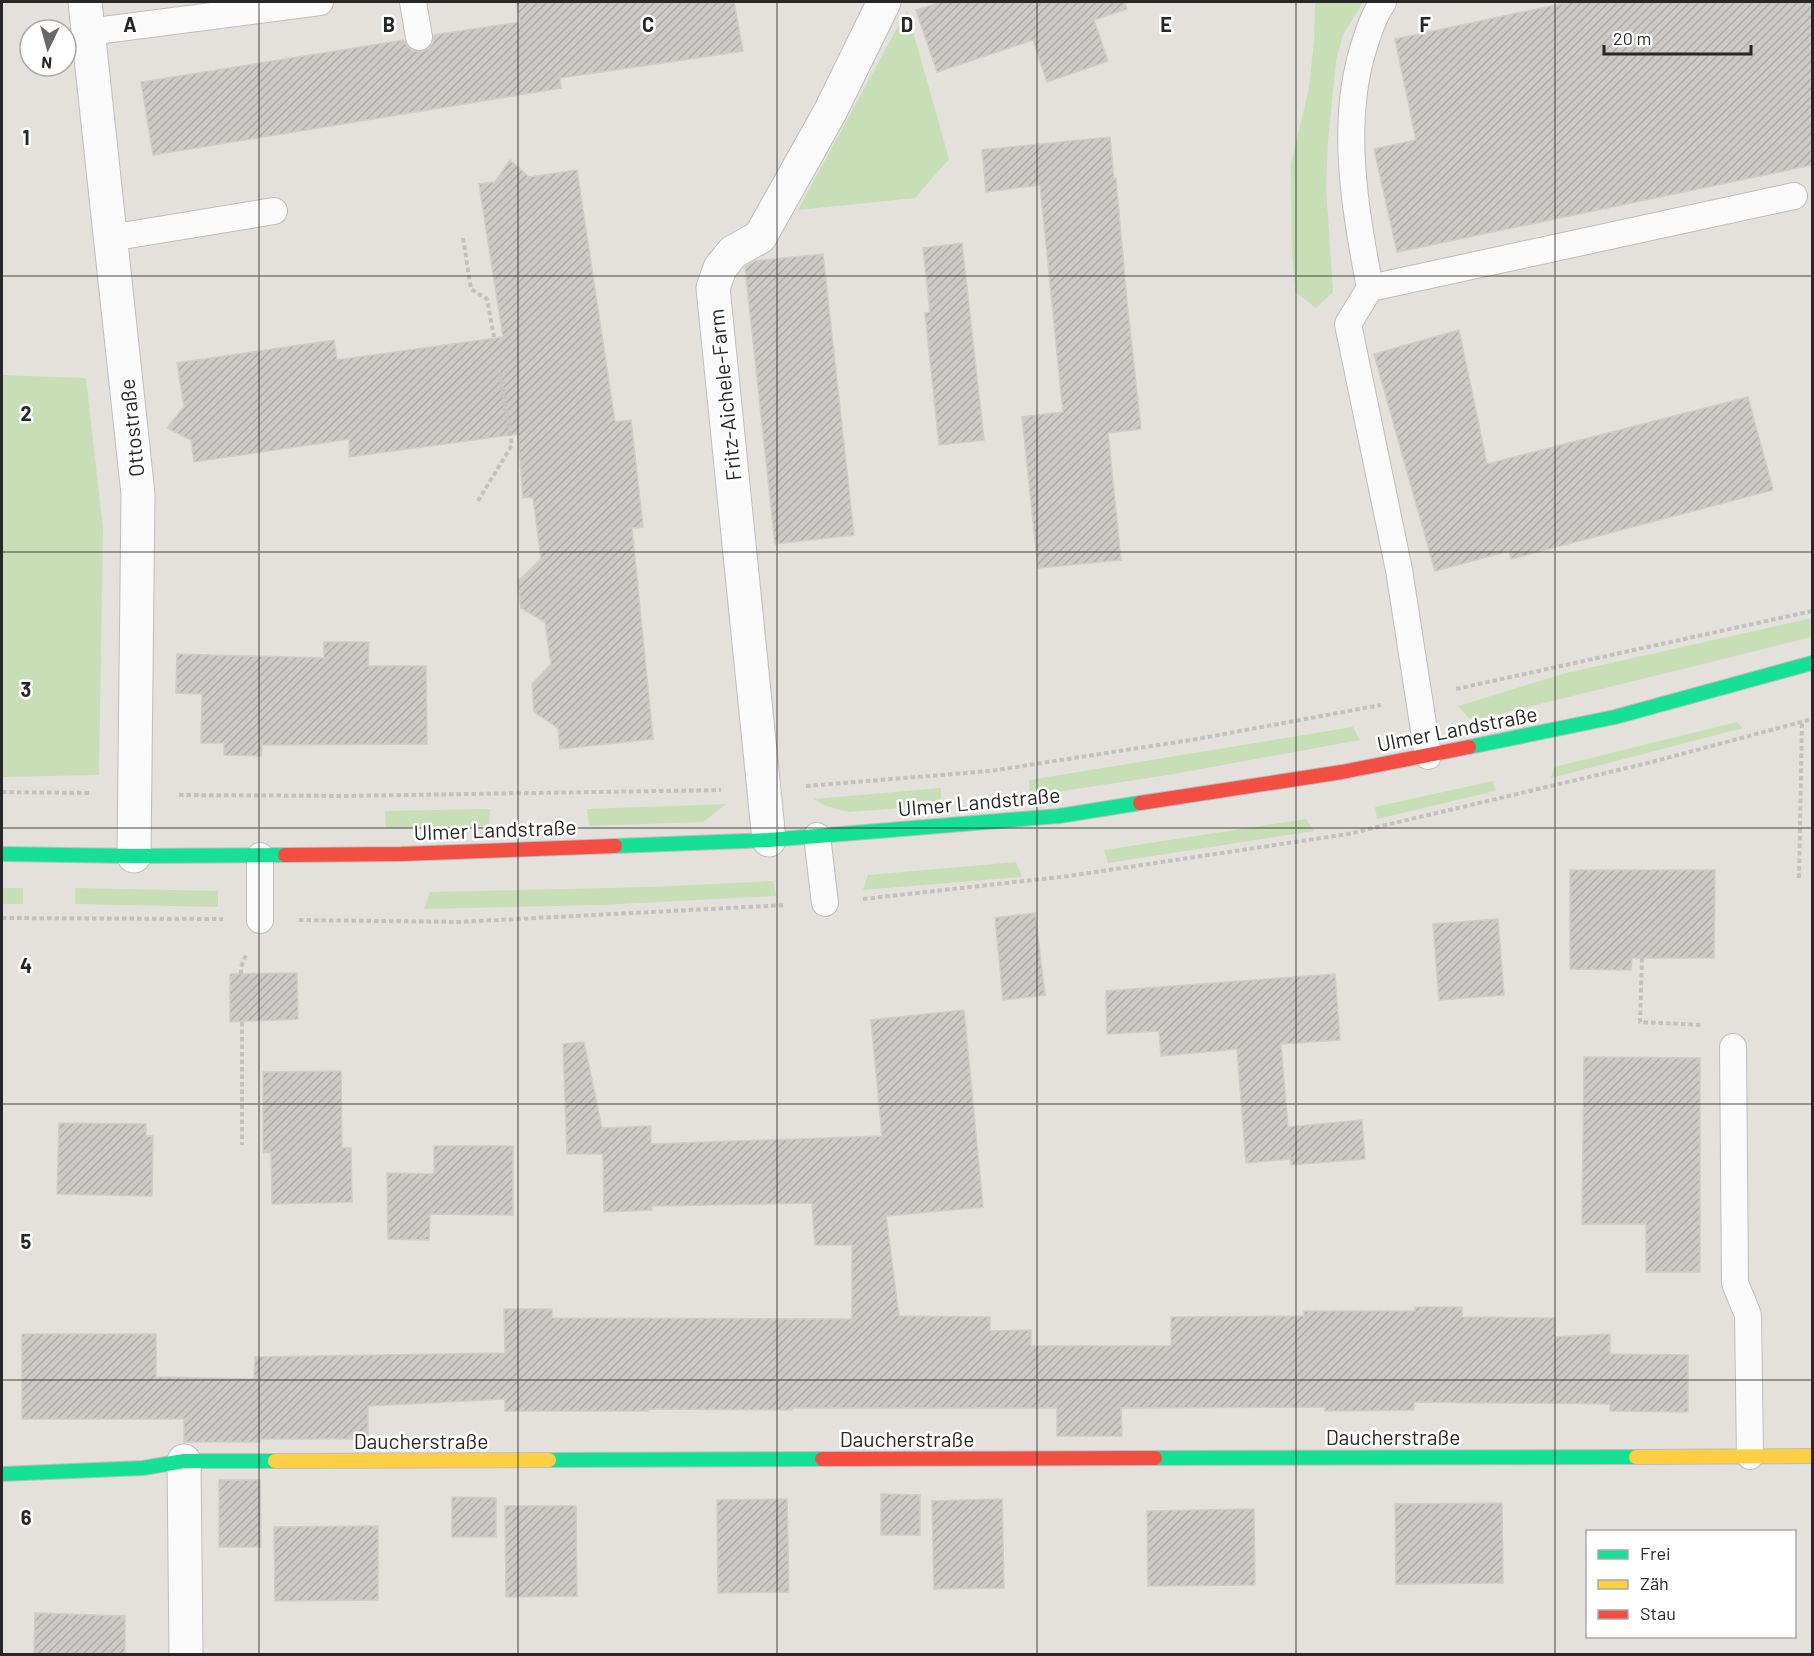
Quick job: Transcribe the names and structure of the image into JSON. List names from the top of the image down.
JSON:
{
  "streets": {
    "street": [
      "Fritz-Aichele-Farm",
      "Ottostraße",
      "Ulmer Landstraße",
      "Daucherstraße"
    ]
  },
  "crossings": [
    ["Fritz-Aichele-Farm", "Ulmer Landstraße"],
    ["Ottostraße", "Ulmer Landstraße"]
  ],
  "legend": ["Frei", "Zäh", "Stau"],
  "scale_bar": "20 m",
  "north": "bottom",
  "grid": {
    "columns": [
      "A",
      "B",
      "C",
      "D",
      "E",
      "F"
    ],
    "rows": [
      "1",
      "2",
      "3",
      "4",
      "5",
      "6"
    ]
  }
}
